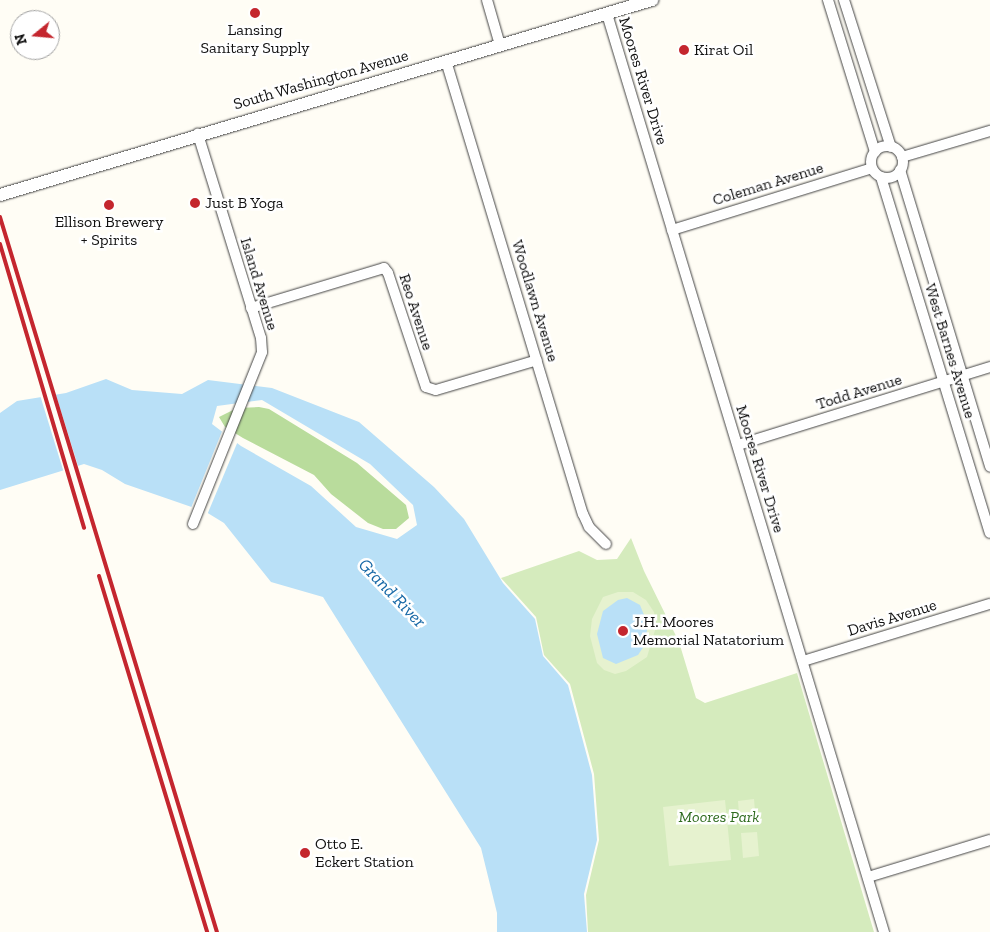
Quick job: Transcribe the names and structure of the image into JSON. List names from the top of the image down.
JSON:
{
  "streets": {
    "street": [
      "South Washington Avenue",
      "Moores River Drive",
      "Coleman Avenue",
      "Island Avenue",
      "Woodlawn Avenue",
      "Reo Avenue",
      "West Barnes Avenue",
      "Todd Avenue",
      "Davis Avenue"
    ]
  },
  "crossings": [
    ["South Washington Avenue", "Moores River Drive"],
    ["South Washington Avenue", "Island Avenue"],
    ["South Washington Avenue", "Woodlawn Avenue"],
    ["Moores River Drive", "Coleman Avenue"],
    ["Moores River Drive", "Todd Avenue"],
    ["Moores River Drive", "Davis Avenue"],
    ["Coleman Avenue", "West Barnes Avenue"],
    ["Island Avenue", "Reo Avenue"],
    ["Woodlawn Avenue", "Reo Avenue"],
    ["West Barnes Avenue", "Todd Avenue"]
  ],
  "water": ["Grand River"],
  "parks": ["Moores Park"],
  "places": [
    "Lansing Sanitary Supply",
    "Kirat Oil",
    "Just B Yoga",
    "Ellison Brewery + Spirits",
    "J.H. Moores Memorial Natatorium",
    "Otto E. Eckert Station"
  ],
  "north": "left"
}
